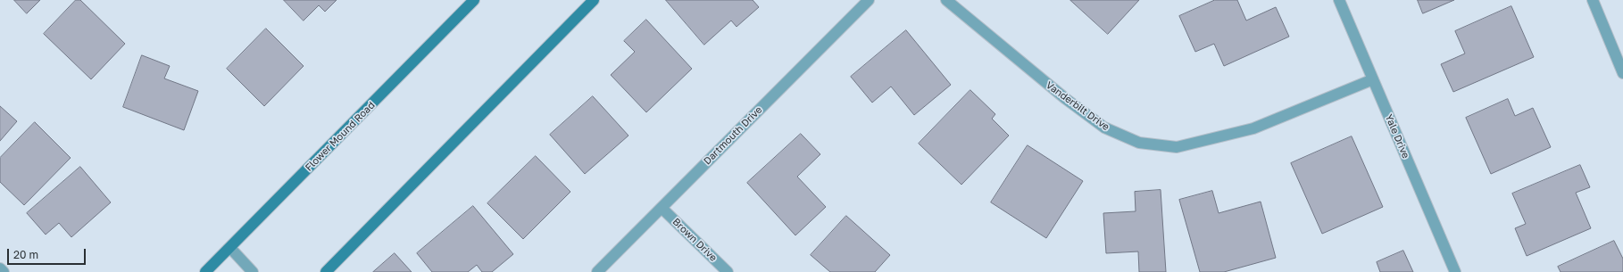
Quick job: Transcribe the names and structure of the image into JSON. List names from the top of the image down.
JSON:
{
  "streets": {
    "main road": ["Flower Mound Road"],
    "street": [
      "Vanderbilt Drive",
      "Dartmouth Drive",
      "Yale Drive",
      "Brown Drive"
    ]
  },
  "crossings": [
    ["Vanderbilt Drive", "Yale Drive"],
    ["Dartmouth Drive", "Brown Drive"]
  ],
  "scale_bar": "20 m"
}
